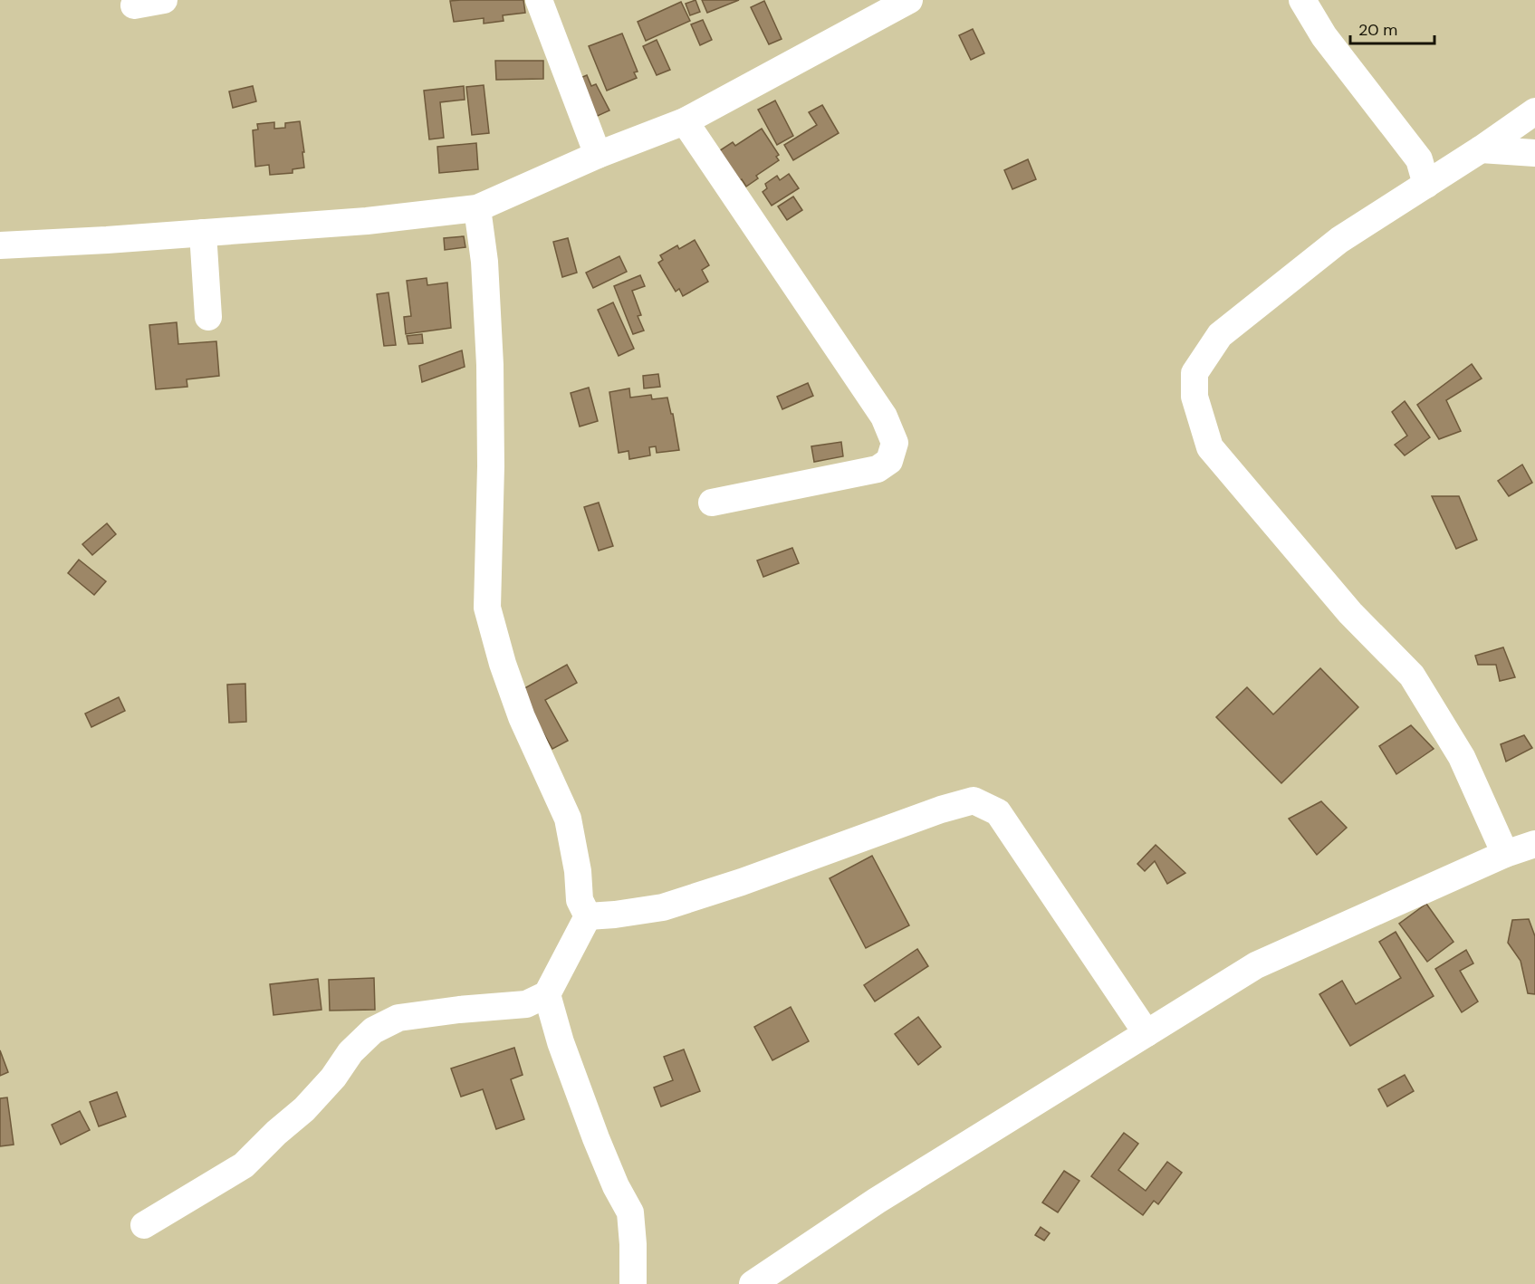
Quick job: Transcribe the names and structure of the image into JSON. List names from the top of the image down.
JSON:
{
  "scale_bar": "20 m"
}
